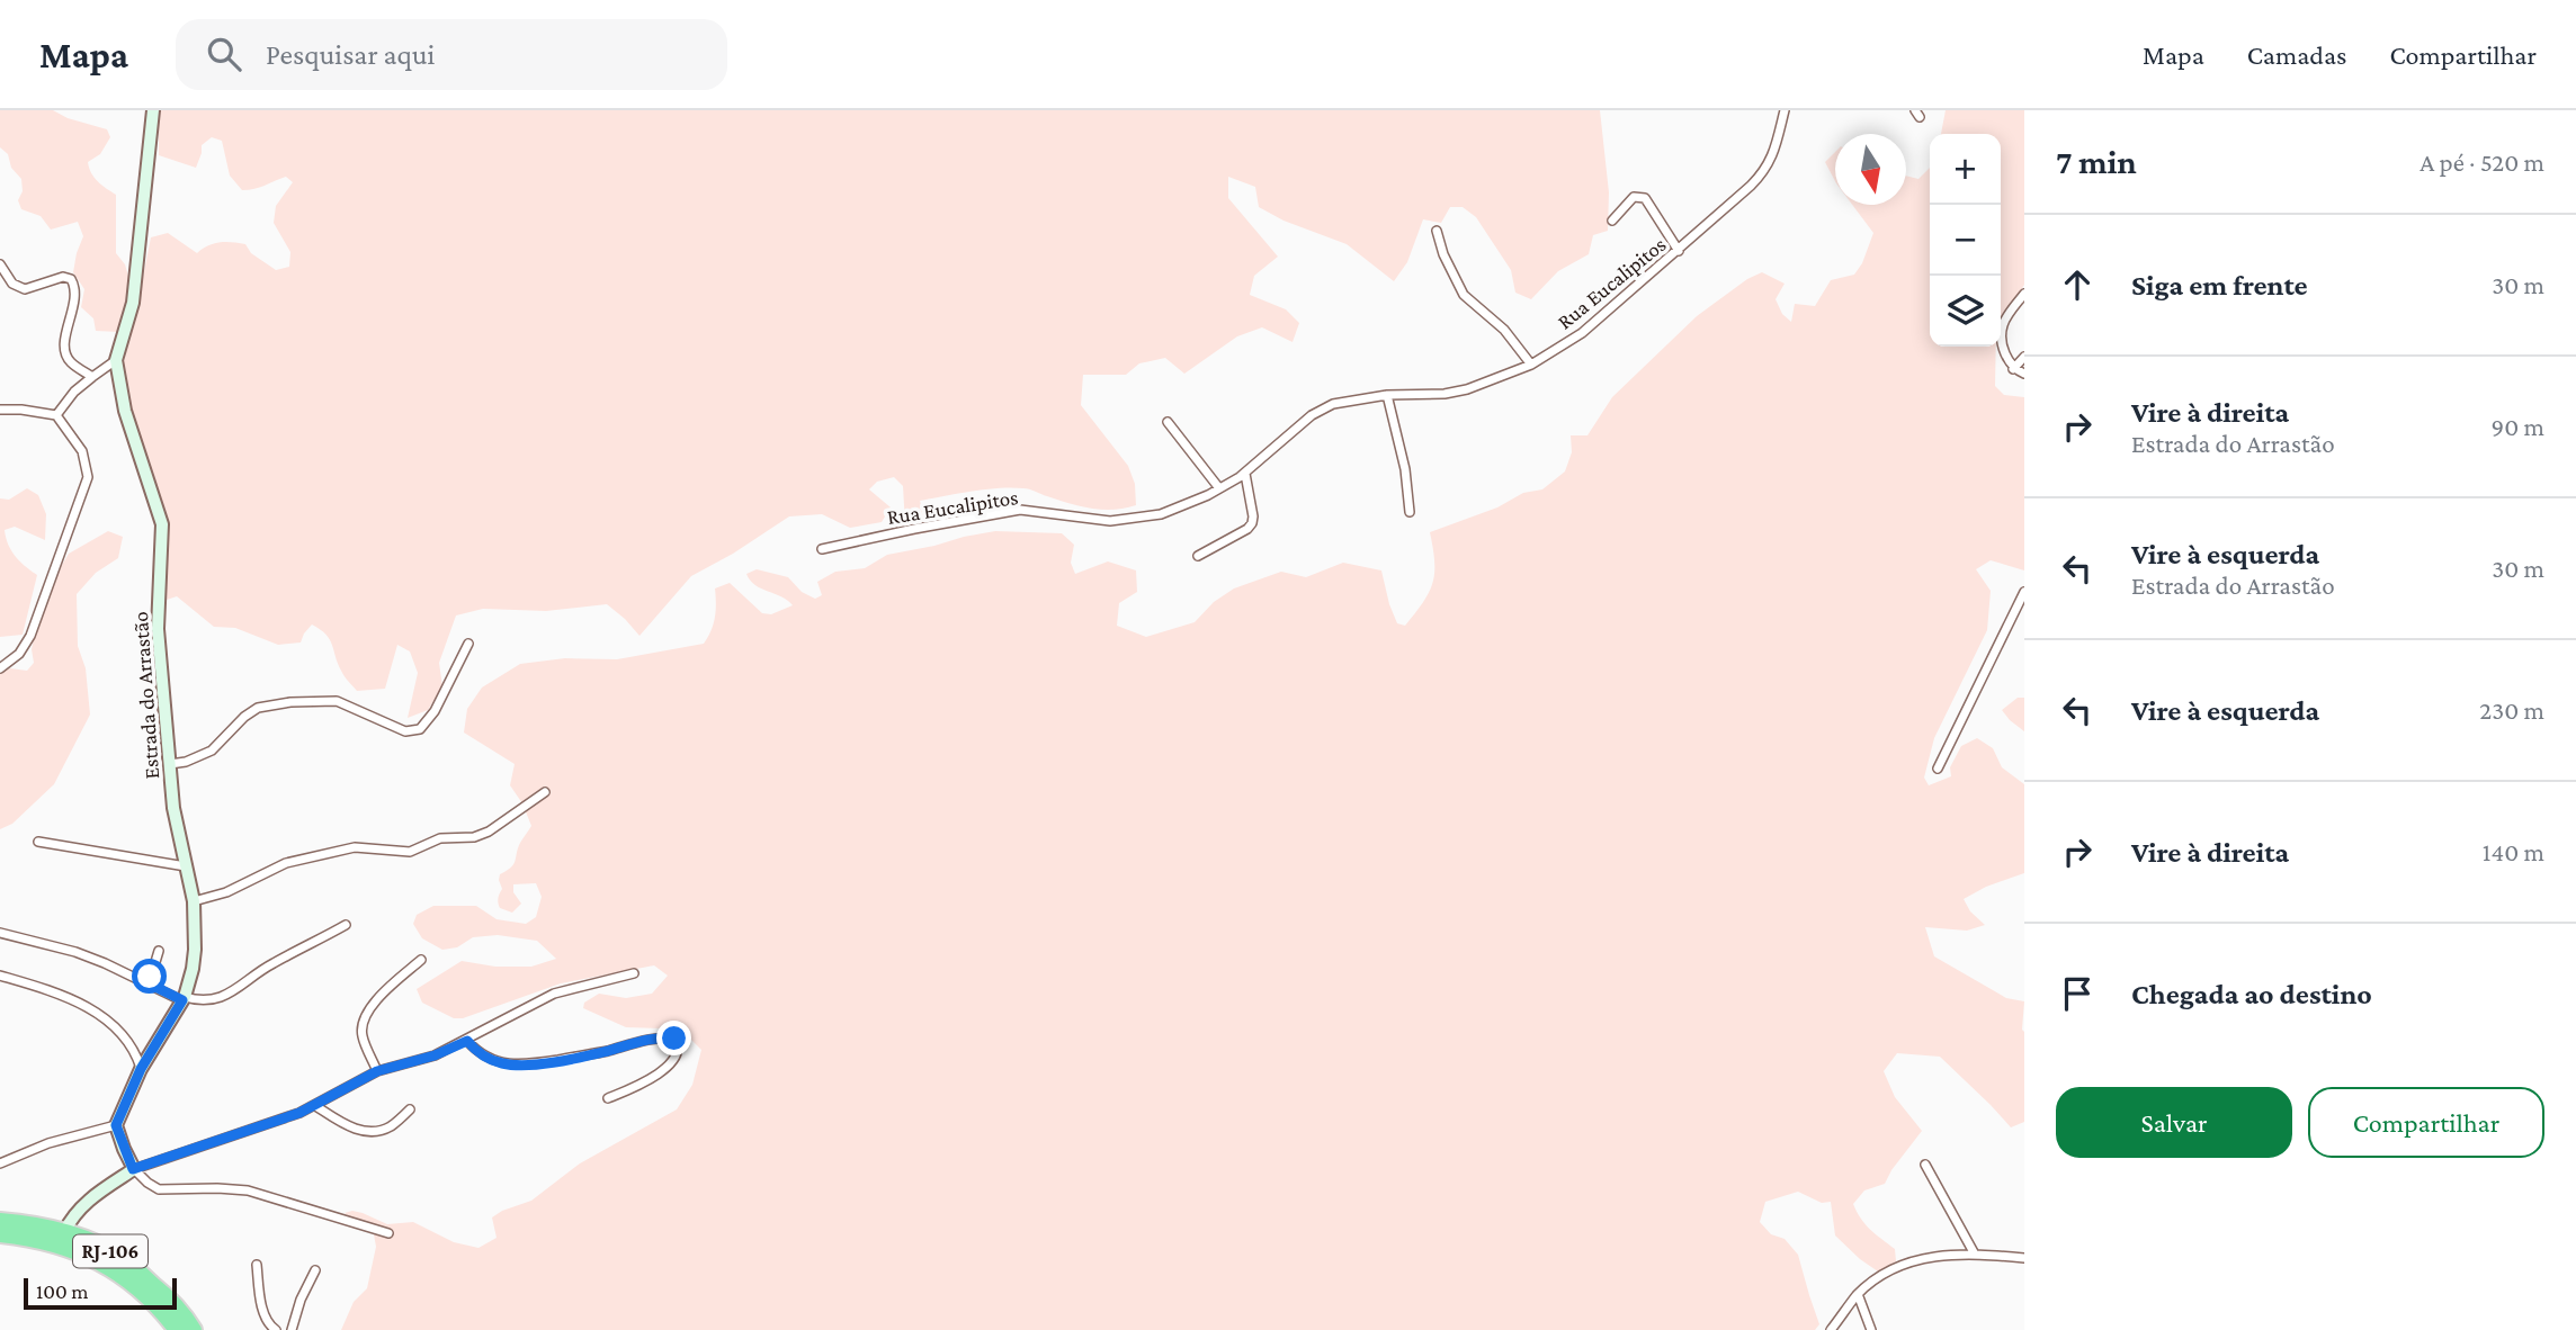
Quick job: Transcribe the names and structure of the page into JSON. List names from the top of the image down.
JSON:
{
  "streets": {
    "highway": ["RJ-106"],
    "street": ["Rua Eucalipitos", "Estrada do Arrastão"]
  },
  "scale_bar": "100 m",
  "north": "bottom",
  "page": {
    "header": "Mapa",
    "search": "Pesquisar aqui",
    "nav": ["Mapa", "Camadas", "Compartilhar"],
    "heading": ["7 min", "A pé · 520 m"],
    "map_buttons": ["+", "−"],
    "list": [
      ["Siga em frente", "30 m"],
      ["Vire à direita", "Estrada do Arrastão", "90 m"],
      ["Vire à esquerda", "Estrada do Arrastão", "30 m"],
      ["Vire à esquerda", "230 m"],
      ["Vire à direita", "140 m"],
      "Chegada ao destino"
    ],
    "buttons": ["Salvar", "Compartilhar"],
    "scale": "100 m"
  }
}
